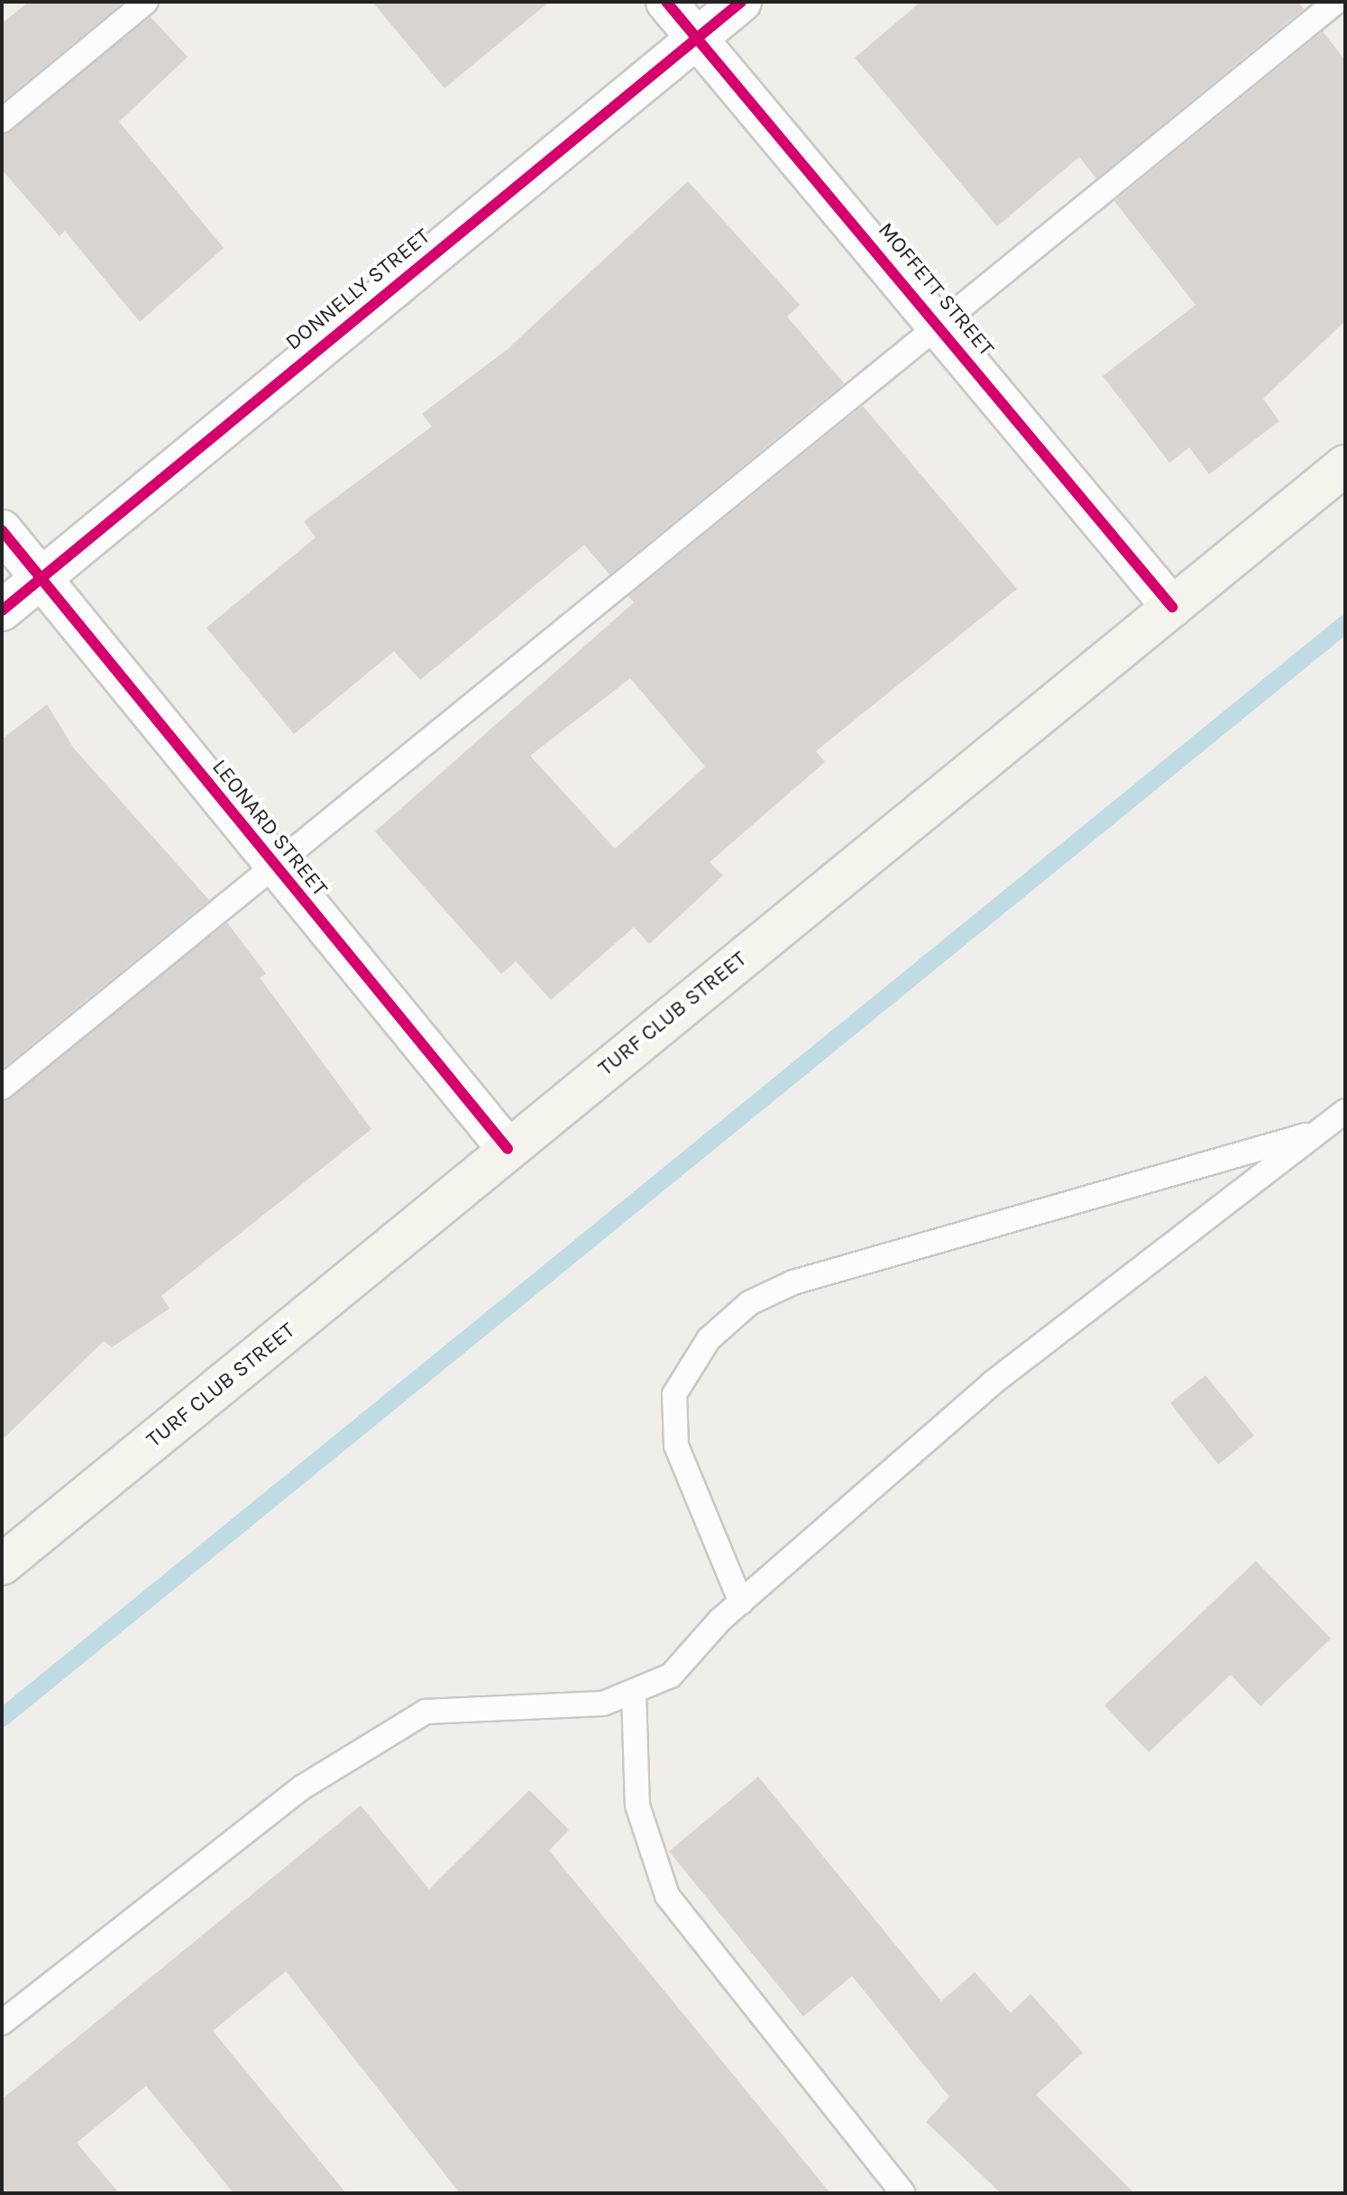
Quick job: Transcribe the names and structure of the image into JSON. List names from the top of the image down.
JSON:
{
  "streets": {
    "main road": ["TURF CLUB STREET"],
    "street": ["DONNELLY STREET", "MOFFETT STREET", "LEONARD STREET"]
  },
  "crossings": [
    ["DONNELLY STREET", "MOFFETT STREET"],
    ["DONNELLY STREET", "LEONARD STREET"],
    ["MOFFETT STREET", "TURF CLUB STREET"],
    ["LEONARD STREET", "TURF CLUB STREET"]
  ]
}
